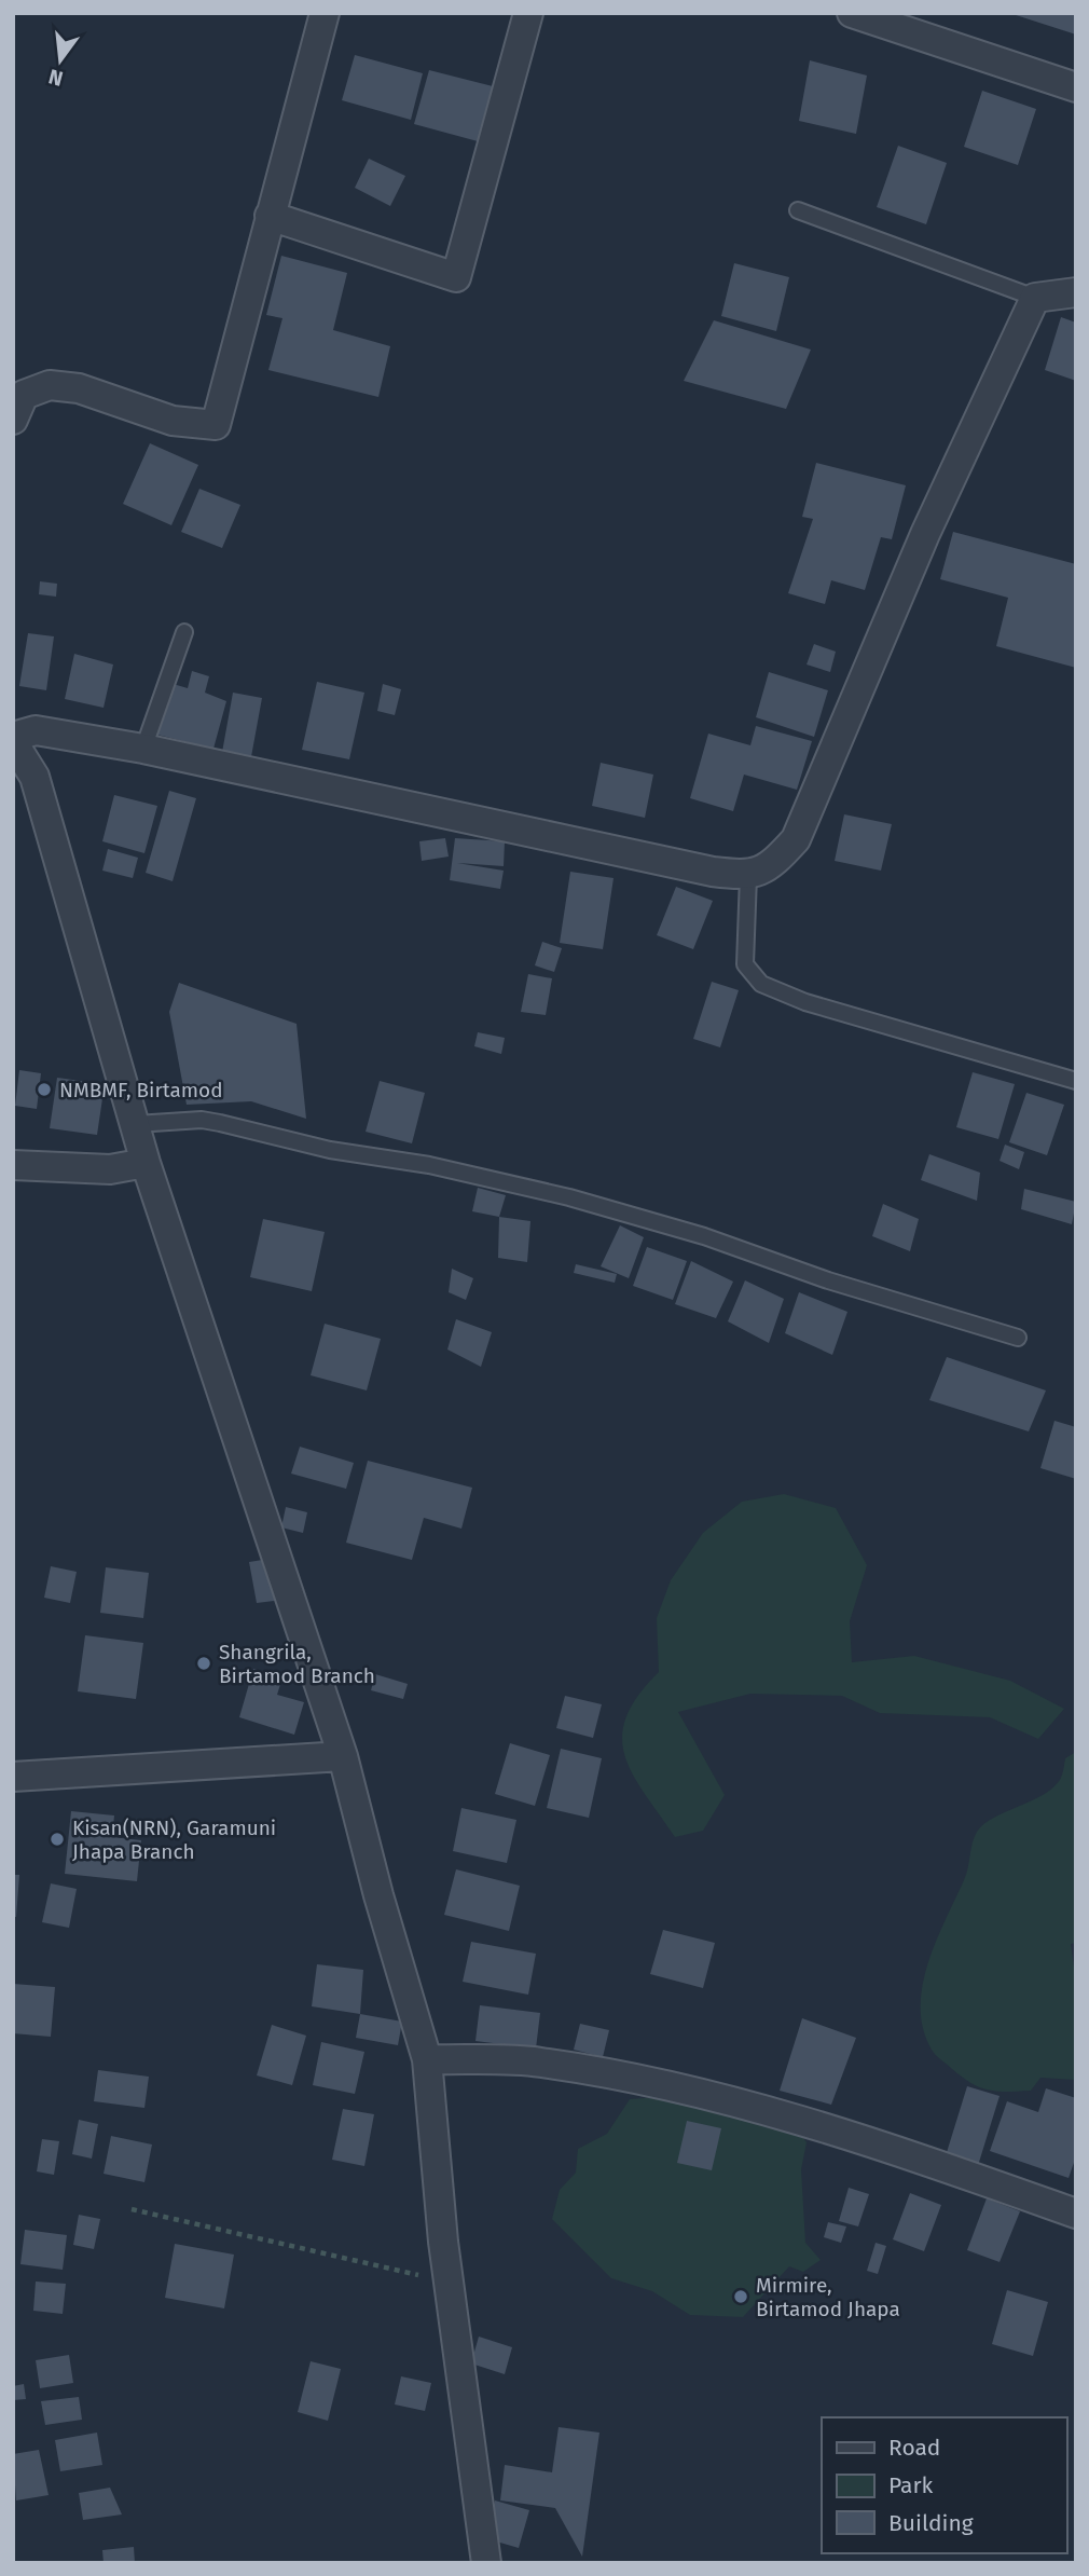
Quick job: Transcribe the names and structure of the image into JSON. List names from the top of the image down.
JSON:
{
  "places": [
    "NMBMF, Birtamod",
    "Shangrila, Birtamod Branch",
    "Kisan(NRN), Garamuni Jhapa Branch",
    "Mirmire, Birtamod Jhapa"
  ],
  "legend": ["Road", "Park", "Building"],
  "north": "bottom"
}
